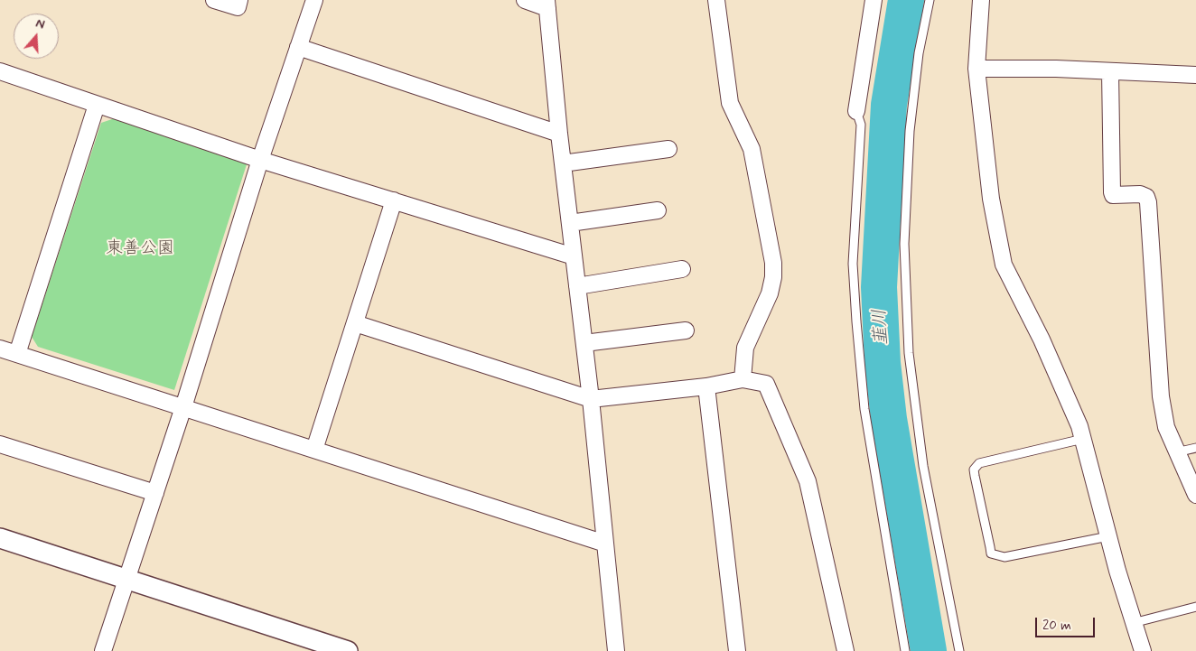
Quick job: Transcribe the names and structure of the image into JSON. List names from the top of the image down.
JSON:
{
  "water": ["韮川"],
  "parks": ["東善公園"],
  "scale_bar": "20 m",
  "north": "top"
}
